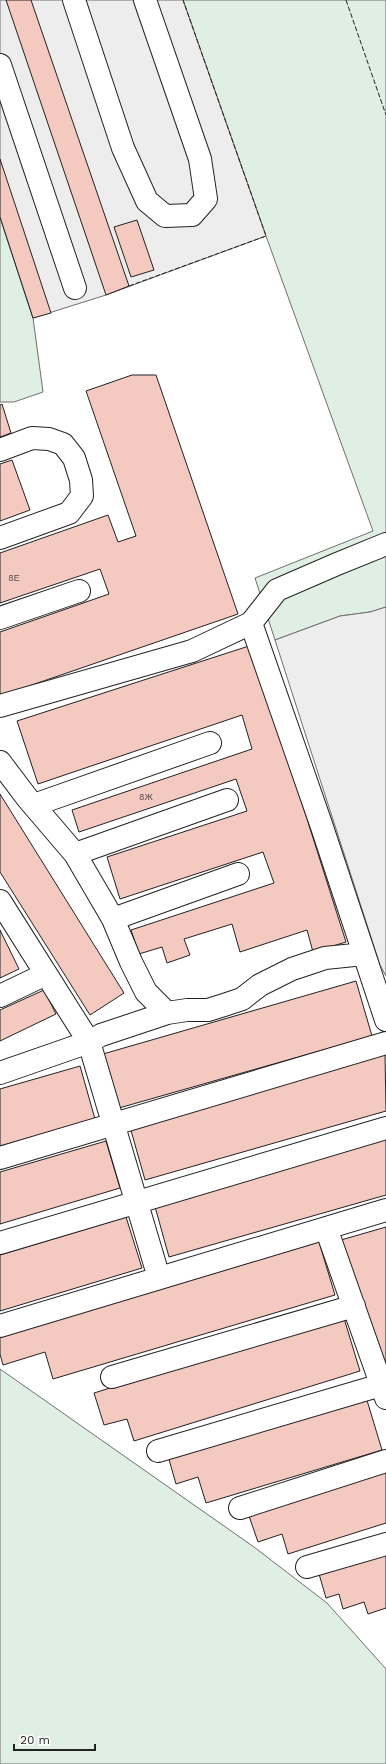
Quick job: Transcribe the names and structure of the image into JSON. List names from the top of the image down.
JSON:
{
  "house_numbers": ["8Е", "8Ж"],
  "scale_bar": "20 m"
}
